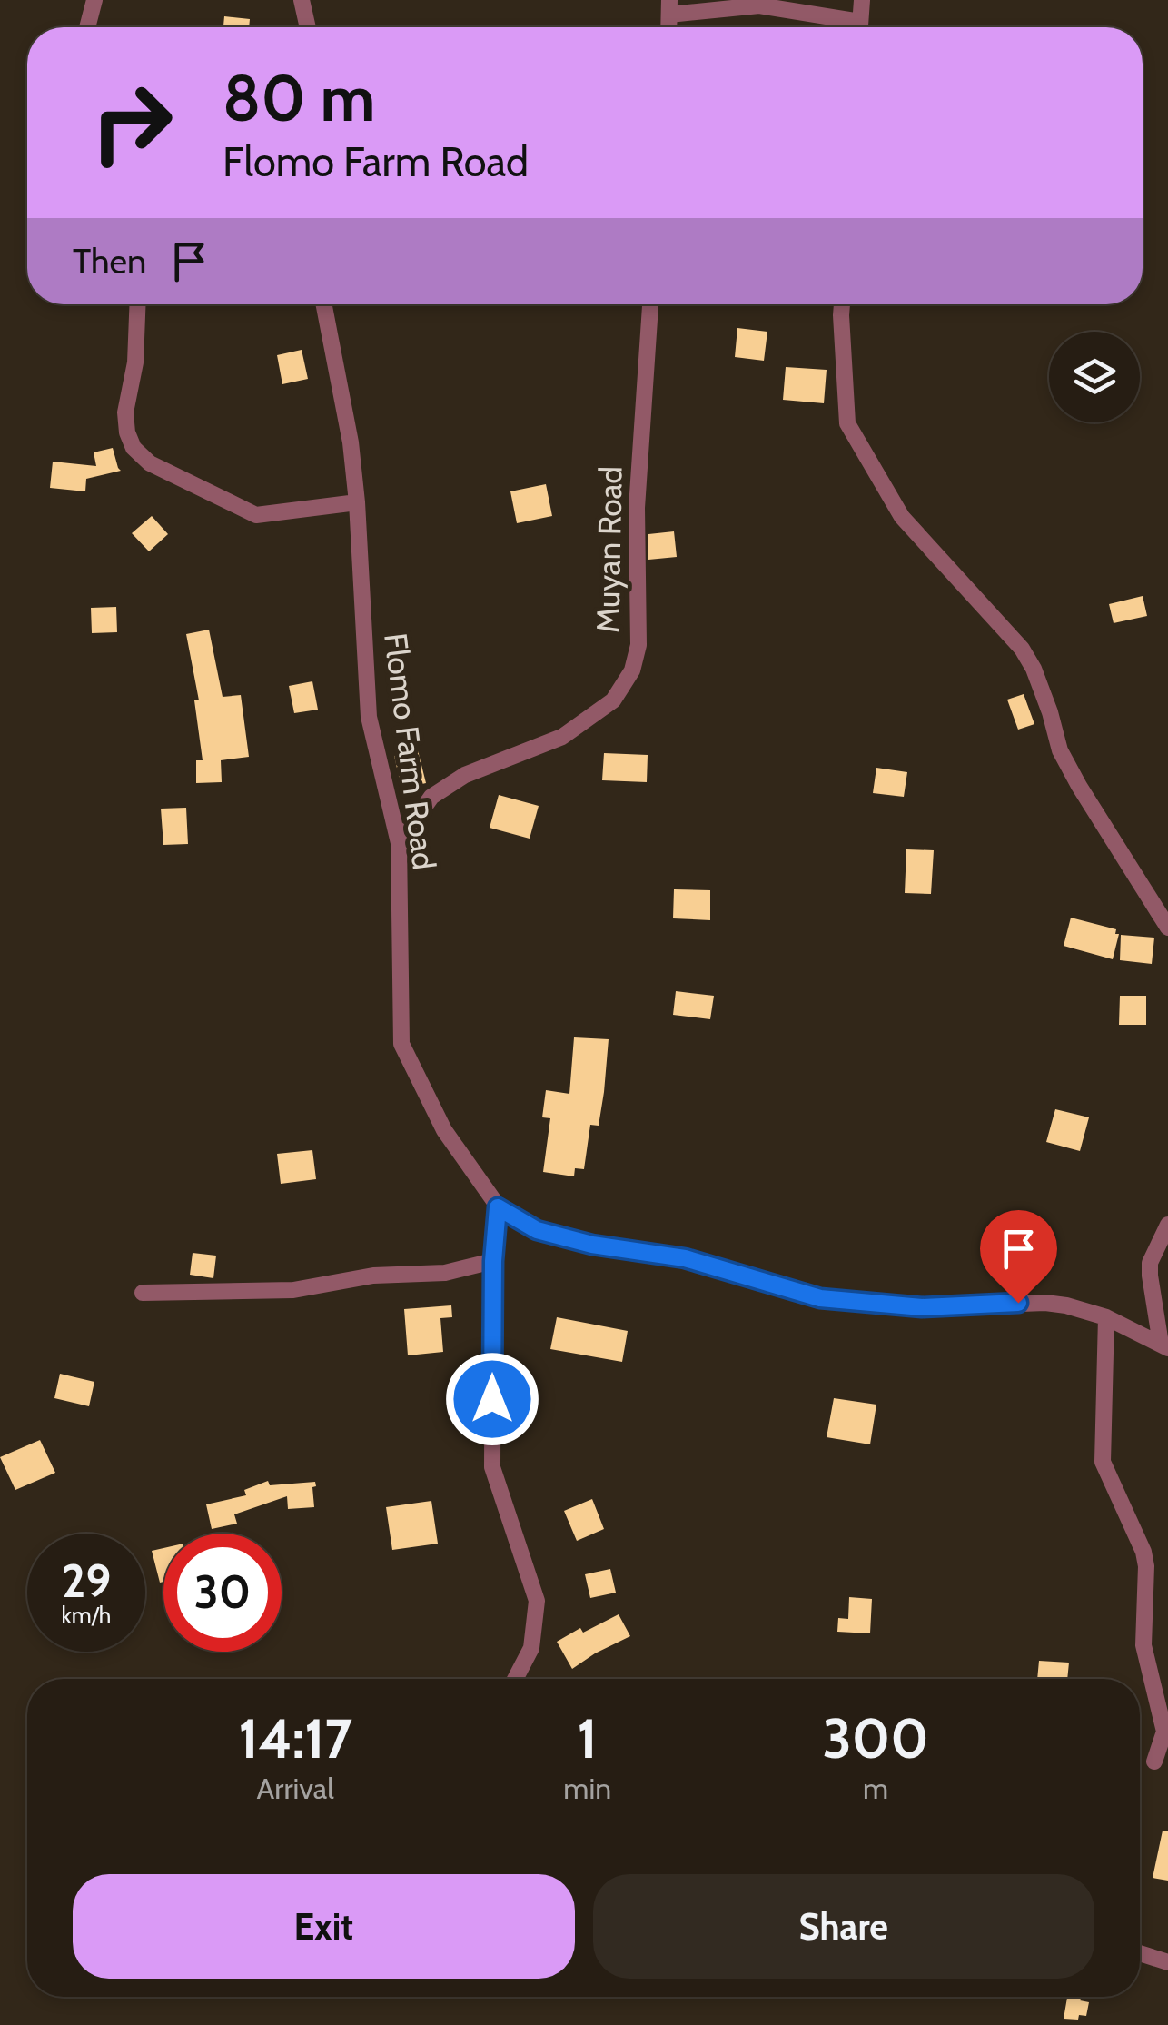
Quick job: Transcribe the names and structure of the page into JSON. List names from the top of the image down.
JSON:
{
  "streets": {
    "street": ["Muyan Road", "Flomo Farm Road"]
  },
  "crossings": [
    ["Muyan Road", "Flomo Farm Road"]
  ],
  "page": {
    "turn": ["80 m", "Flomo Farm Road"],
    "then": "Then",
    "speed": "29 km/h",
    "limit": "30",
    "eta": [
      "14:17",
      "Arrival",
      "1",
      "min",
      "300",
      "m"
    ],
    "buttons": ["Exit", "Share"]
  }
}
